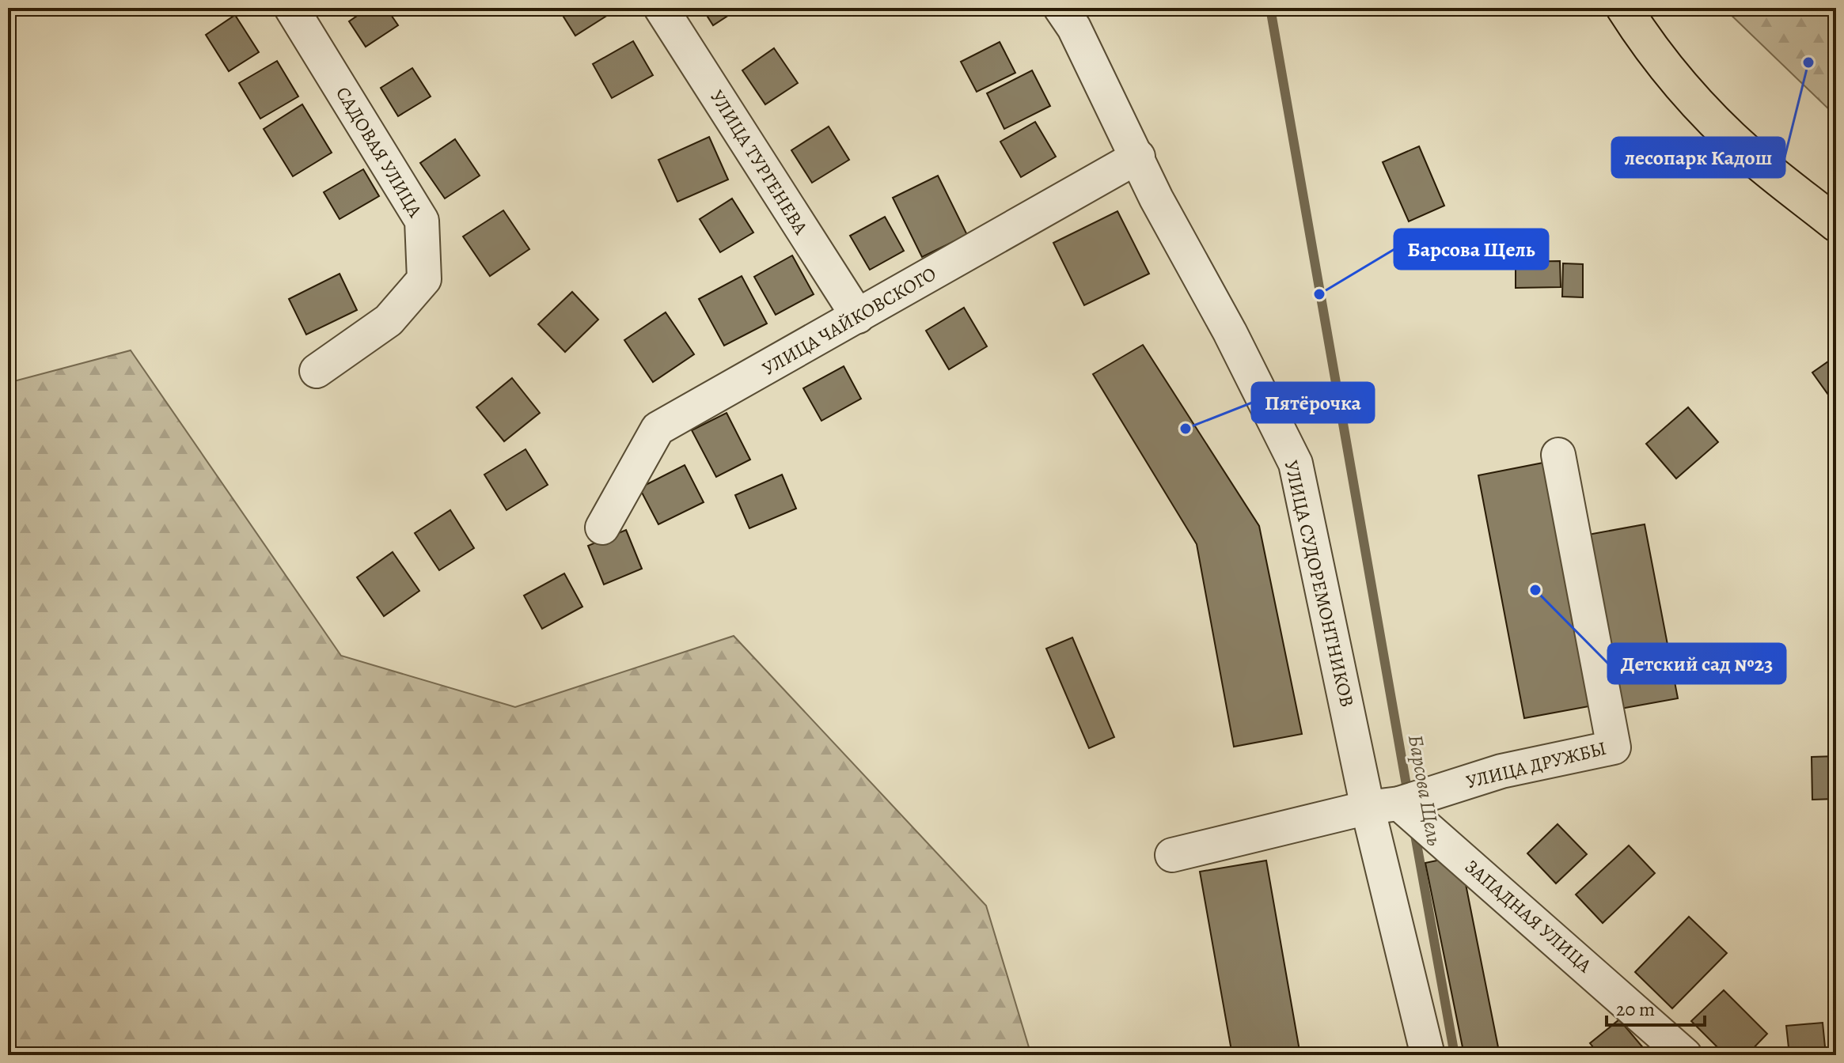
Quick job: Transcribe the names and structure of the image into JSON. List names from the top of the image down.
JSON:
{
  "streets": {
    "street": [
      "САДОВАЯ УЛИЦА",
      "УЛИЦА ТУРГЕНЕВА",
      "УЛИЦА ЧАЙКОВСКОГО",
      "УЛИЦА СУДОРЕМОНТНИКОВ",
      "УЛИЦА ДРУЖБЫ",
      "ЗАПАДНАЯ УЛИЦА"
    ]
  },
  "crossings": [
    ["УЛИЦА ТУРГЕНЕВА", "УЛИЦА ЧАЙКОВСКОГО"],
    ["УЛИЦА ЧАЙКОВСКОГО", "УЛИЦА СУДОРЕМОНТНИКОВ"],
    ["УЛИЦА СУДОРЕМОНТНИКОВ", "УЛИЦА ДРУЖБЫ"],
    ["УЛИЦА ДРУЖБЫ", "ЗАПАДНАЯ УЛИЦА"]
  ],
  "water": ["Барсова Щель"],
  "places": [
    "лесопарк Кадош",
    "Барсова Щель",
    "Пятёрочка",
    "Детский сад №23"
  ],
  "scale_bar": "20 m"
}
